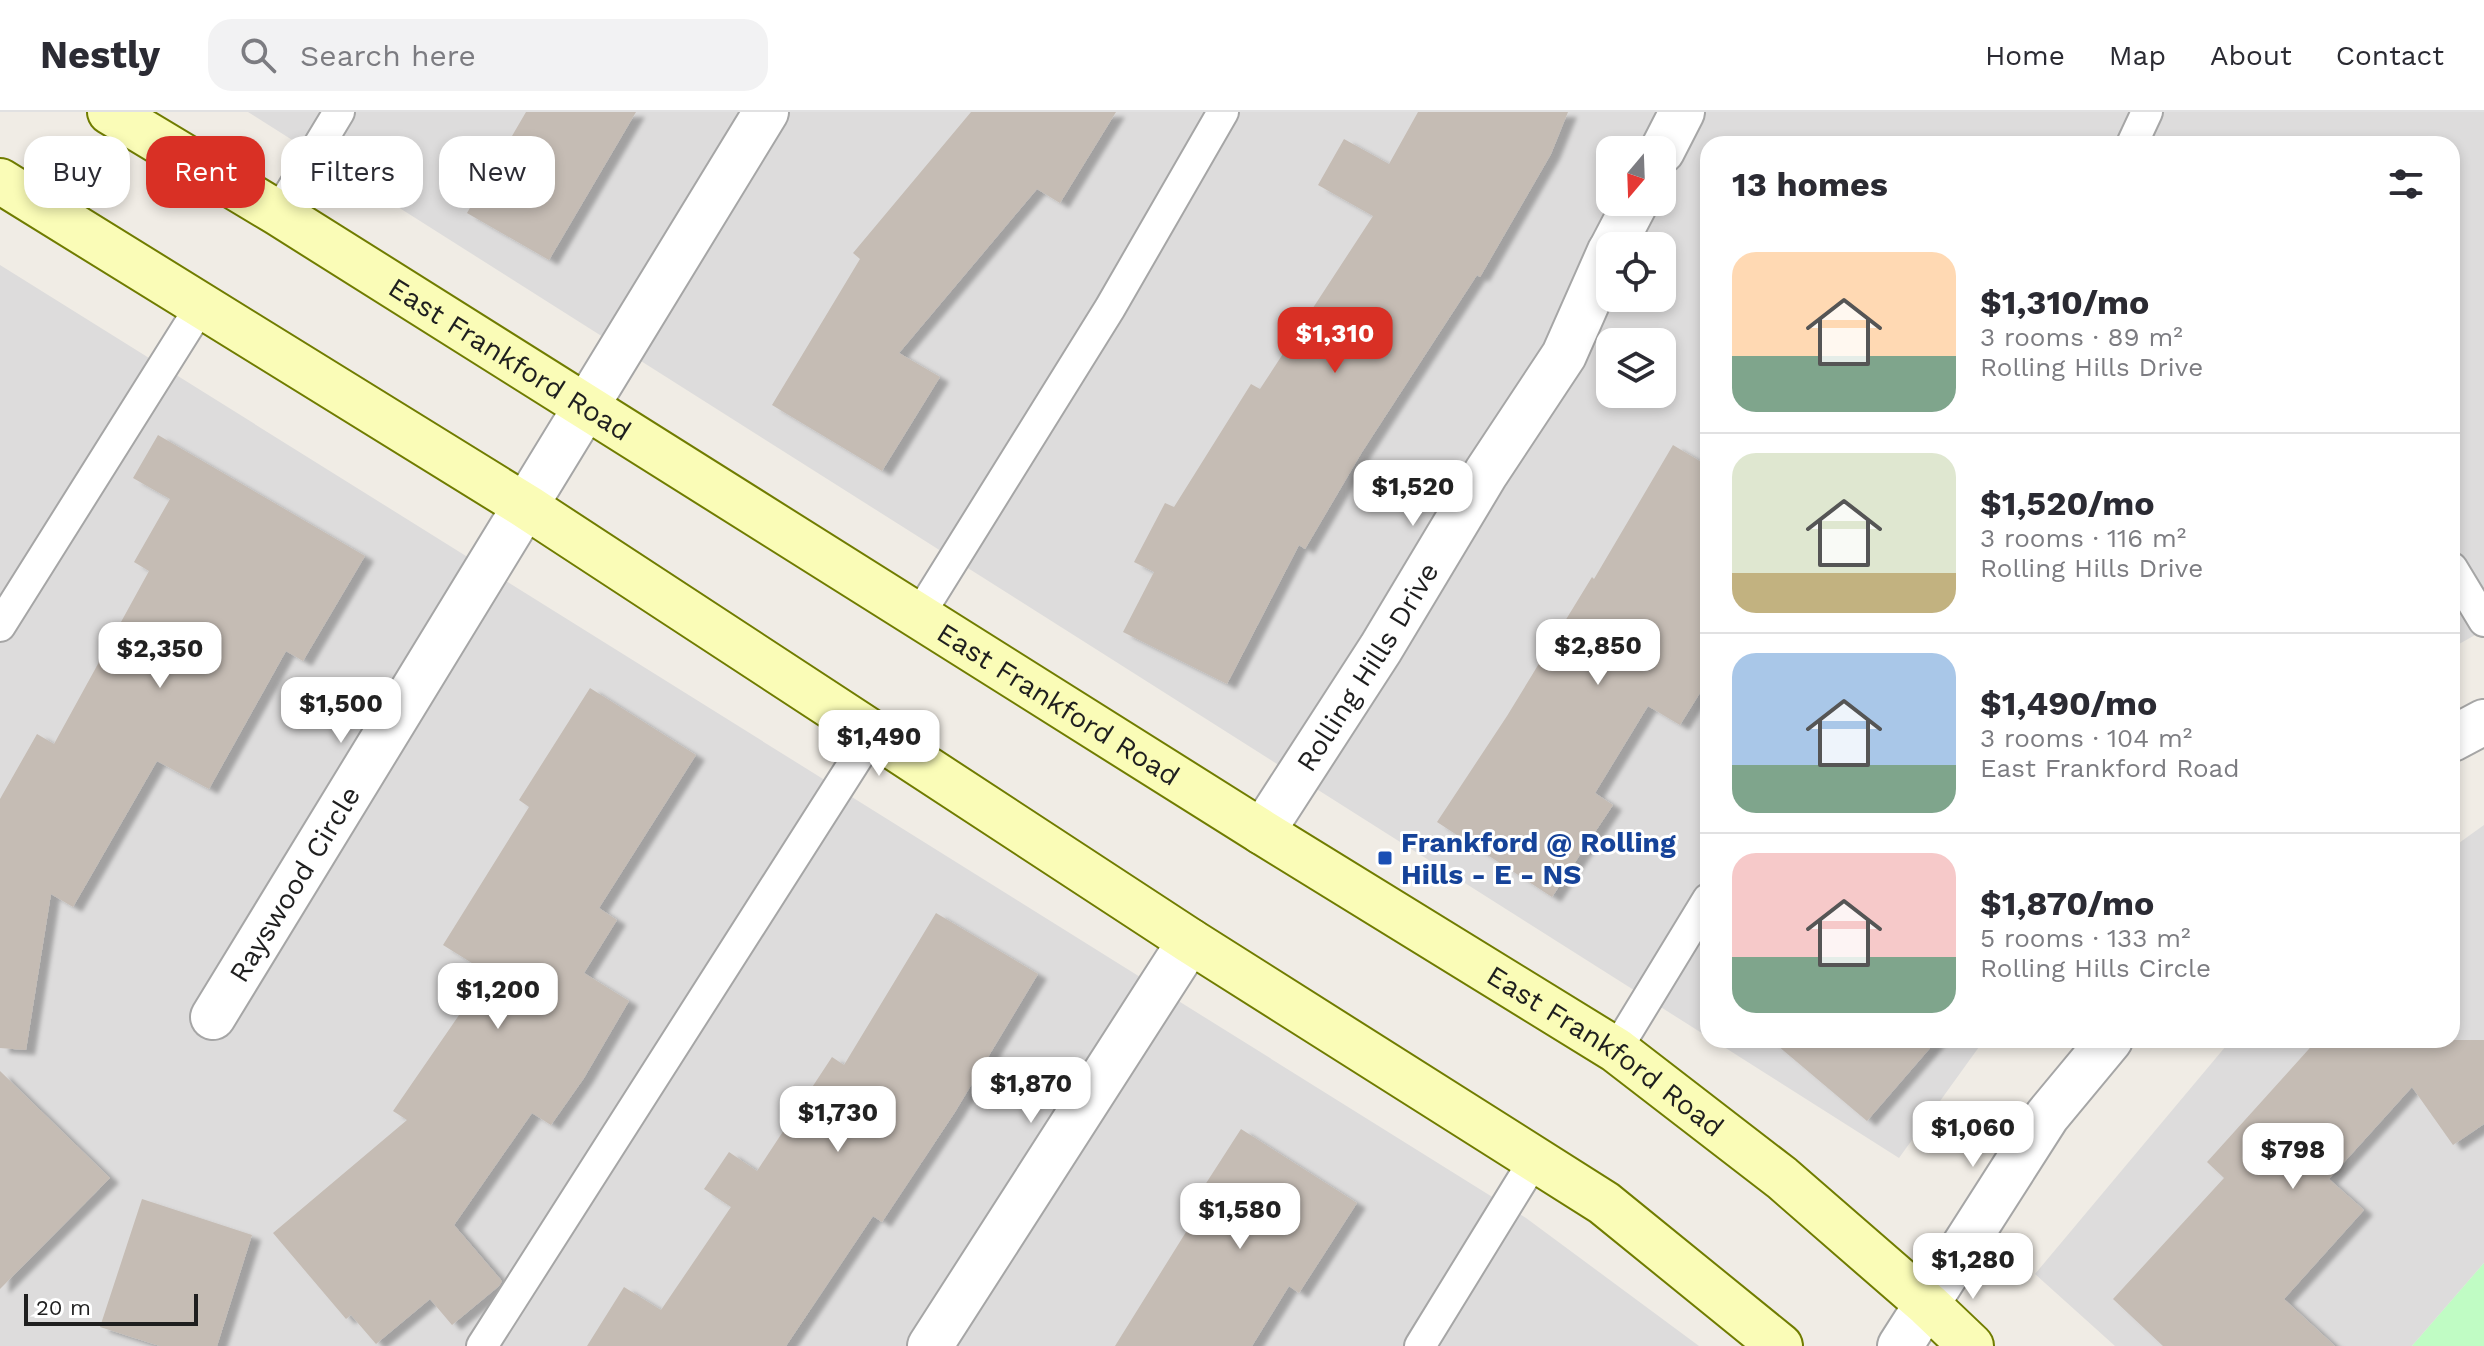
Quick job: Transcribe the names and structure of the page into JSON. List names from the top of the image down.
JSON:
{
  "streets": {
    "main road": ["East Frankford Road"],
    "street": ["Rolling Hills Drive", "Rayswood Circle"]
  },
  "crossings": [
    ["East Frankford Road", "Rolling Hills Drive"],
    ["East Frankford Road", "Rayswood Circle"]
  ],
  "places": {
    "transit": ["Frankford @ Rolling Hills - E - NS"]
  },
  "scale_bar": "20 m",
  "north": "bottom",
  "page": {
    "header": "Nestly",
    "search": "Search here",
    "nav": [
      "Home",
      "Map",
      "About",
      "Contact"
    ],
    "chip": [
      "Buy",
      "Rent",
      "Filters",
      "New"
    ],
    "heading": "13 homes",
    "list": [
      {
        "name": "$1,310/mo",
        "note": "3 rooms · 89 m² · Rolling Hills Drive"
      },
      {
        "name": "$1,520/mo",
        "note": "3 rooms · 116 m² · Rolling Hills Drive"
      },
      {
        "name": "$1,490/mo",
        "note": "3 rooms · 104 m² · East Frankford Road"
      },
      {
        "name": "$1,870/mo",
        "note": "5 rooms · 133 m² · Rolling Hills Circle"
      }
    ],
    "price": [
      "$1,310",
      "$1,520",
      "$2,850",
      "$2,350",
      "$1,500",
      "$1,490",
      "$1,200",
      "$1,870",
      "$1,730",
      "$1,060",
      "$798",
      "$1,580",
      "$1,280"
    ],
    "scale": "20 m"
  }
}
